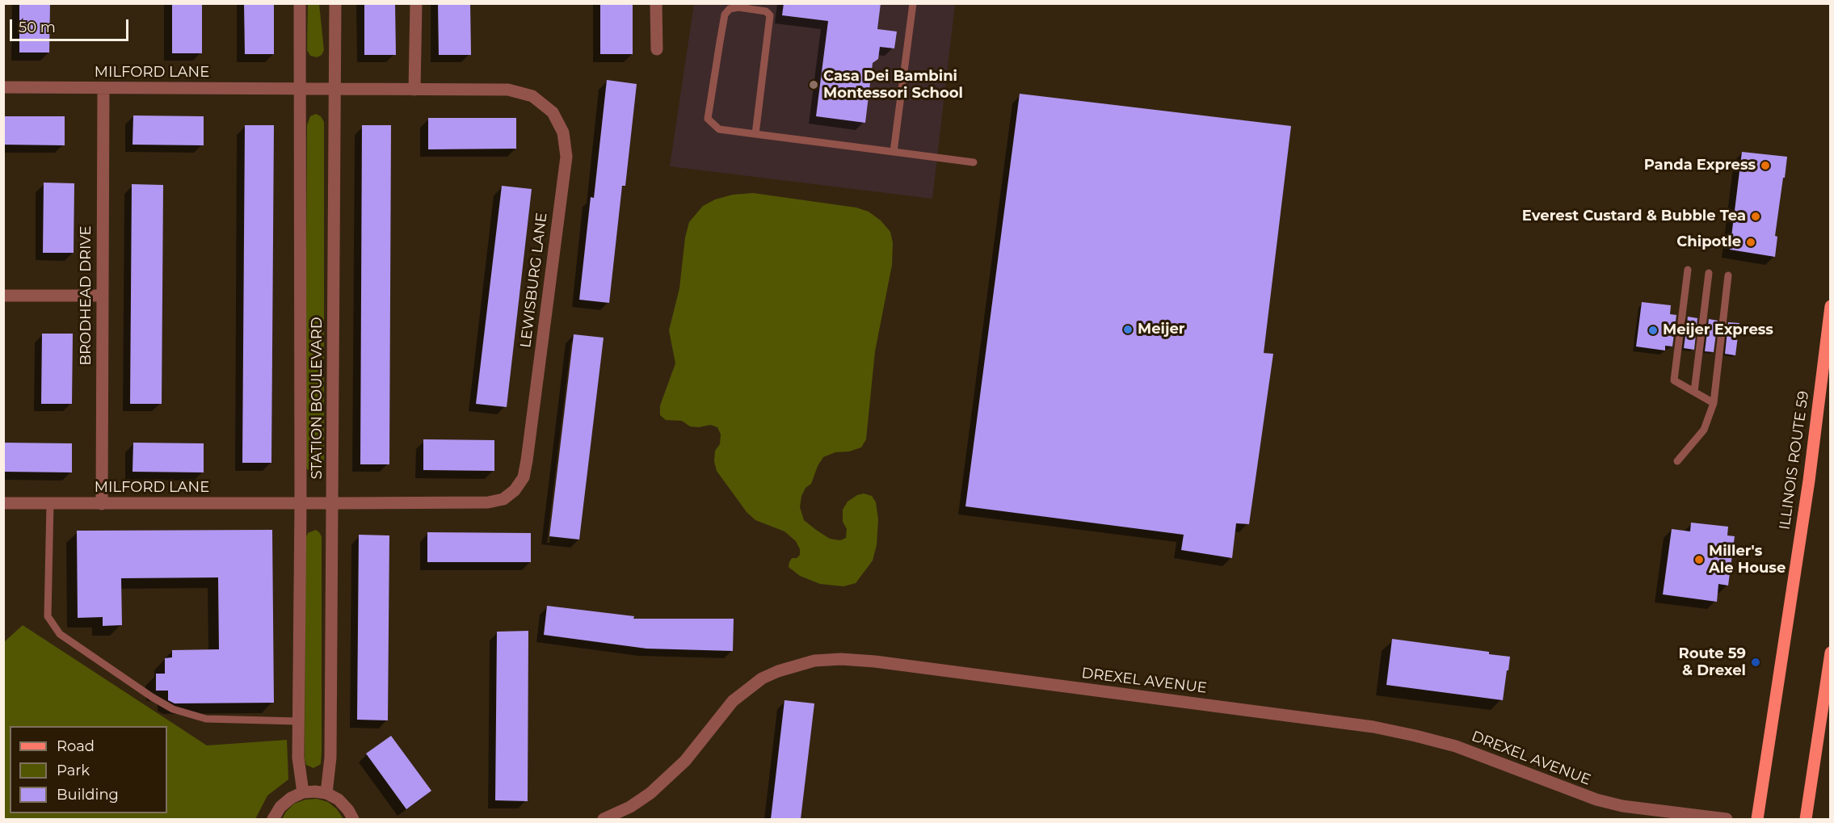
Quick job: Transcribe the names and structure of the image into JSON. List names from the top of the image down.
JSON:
{
  "streets": {
    "main road": ["ILLINOIS ROUTE 59"],
    "street": [
      "MILFORD LANE",
      "LEWISBURG LANE",
      "BRODHEAD DRIVE",
      "STATION BOULEVARD",
      "DREXEL AVENUE"
    ]
  },
  "crossings": [
    ["MILFORD LANE", "LEWISBURG LANE"],
    ["MILFORD LANE", "BRODHEAD DRIVE"],
    ["MILFORD LANE", "STATION BOULEVARD"],
    ["LEWISBURG LANE", "STATION BOULEVARD"]
  ],
  "places": [
    "Casa Dei Bambini Montessori School",
    "Panda Express",
    "Everest Custard & Bubble Tea",
    "Chipotle",
    "Meijer",
    "Meijer Express",
    "Miller's Ale House",
    "Route 59 & Drexel"
  ],
  "legend": ["Road", "Park", "Building"],
  "scale_bar": "50 m"
}
